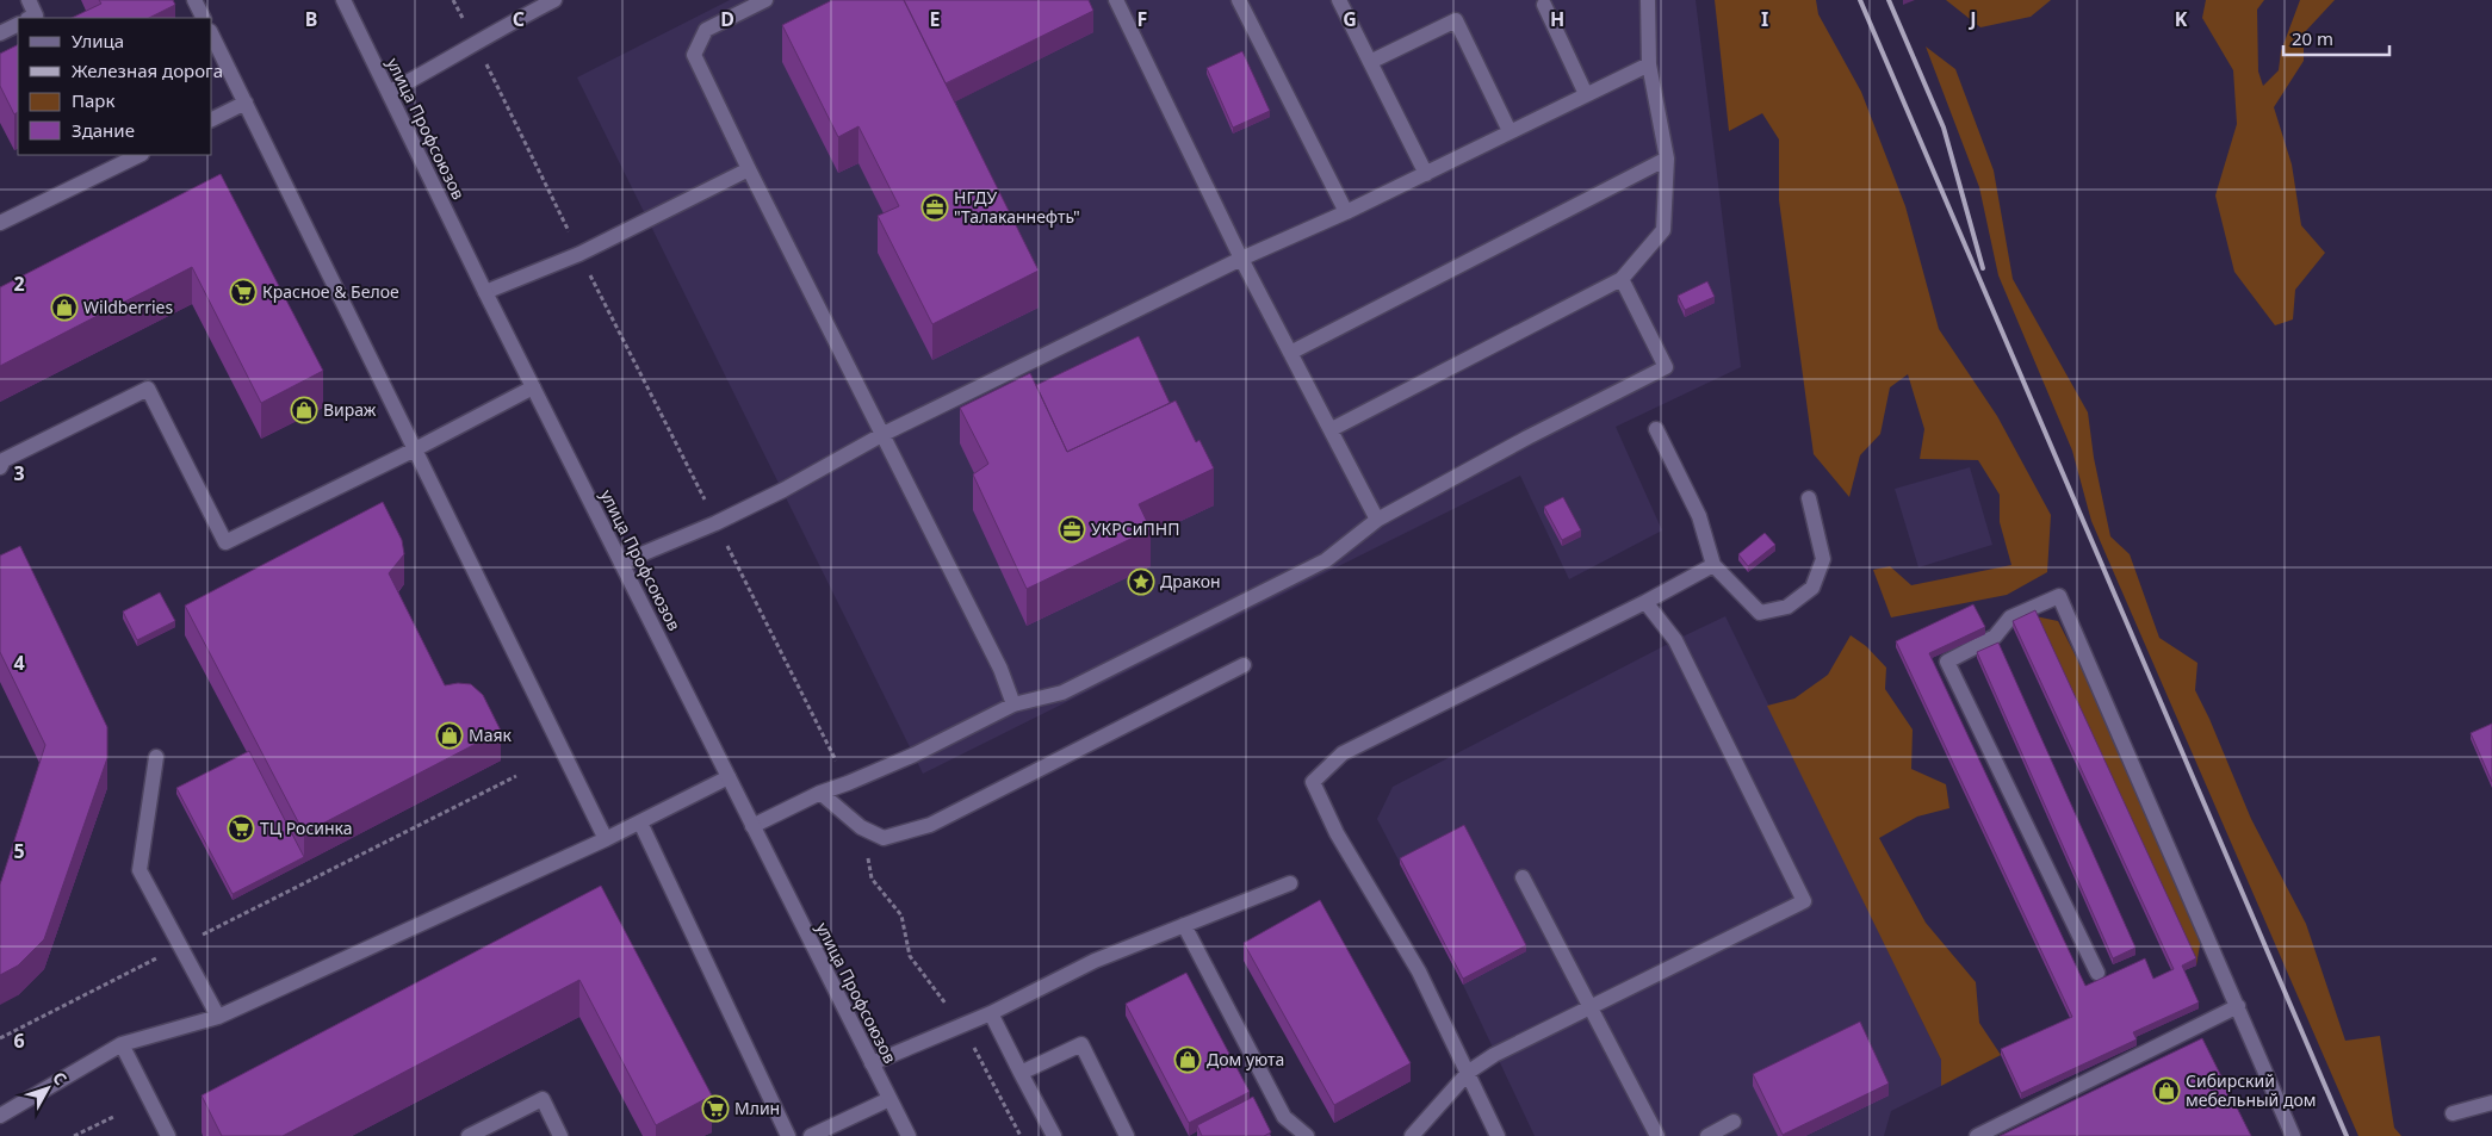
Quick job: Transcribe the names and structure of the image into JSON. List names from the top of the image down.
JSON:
{
  "streets": {
    "main road": ["улица Профсоюзов"]
  },
  "places": {
    "office": ["НГДУ \"Талаканнефть\"", "УКРСиПНП"],
    "supermarket": ["Красное & Белое", "ТЦ Росинка", "Млин"],
    "shop": [
      "Wildberries",
      "Вираж",
      "Маяк",
      "Дом уюта",
      "Сибирский мебельный дом"
    ],
    "place": ["Дракон"]
  },
  "legend": [
    "Улица",
    "Железная дорога",
    "Парк",
    "Здание"
  ],
  "scale_bar": "20 m",
  "north": "top right",
  "grid": {
    "columns": [
      "B",
      "C",
      "D",
      "E",
      "F",
      "G",
      "H",
      "I",
      "J",
      "K"
    ],
    "rows": [
      "2",
      "3",
      "4",
      "5",
      "6"
    ]
  }
}
